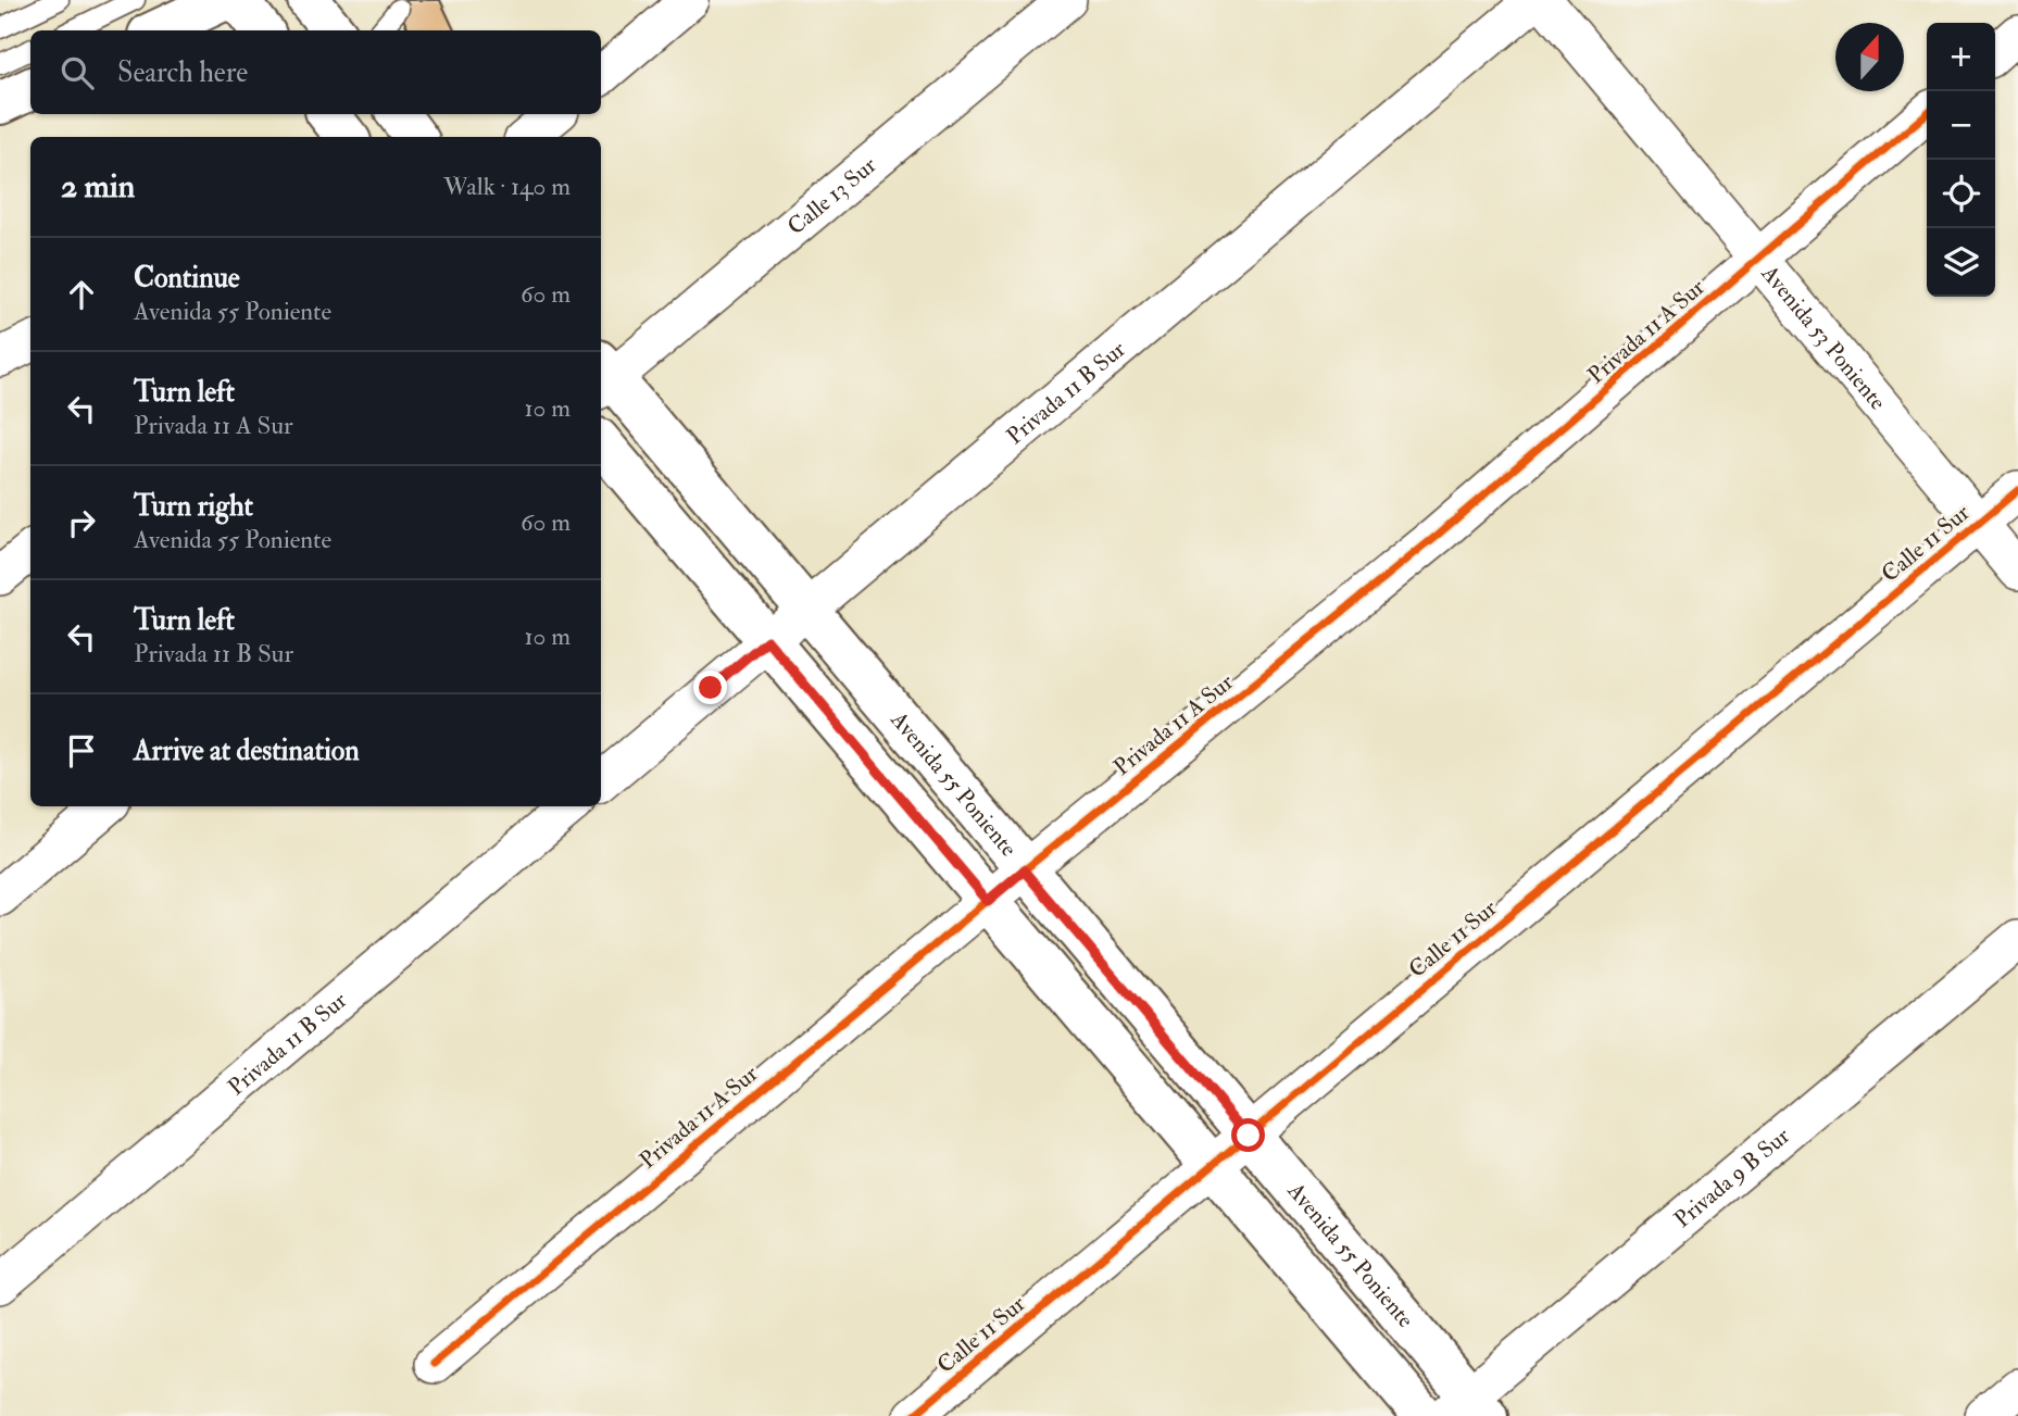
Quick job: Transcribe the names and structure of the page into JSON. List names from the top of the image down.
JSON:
{
  "streets": {
    "main road": ["Avenida 55 Poniente"],
    "street": [
      "Calle 13 Sur",
      "Privada 11 A Sur",
      "Avenida 53 Poniente",
      "Privada 11 B Sur",
      "Calle 11 Sur",
      "Privada 9 B Sur"
    ]
  },
  "crossings": [
    ["Calle 13 Sur", "Avenida 55 Poniente"],
    ["Privada 11 A Sur", "Avenida 53 Poniente"],
    ["Privada 11 A Sur", "Avenida 55 Poniente"],
    ["Avenida 53 Poniente", "Calle 11 Sur"],
    ["Privada 11 B Sur", "Avenida 55 Poniente"],
    ["Calle 11 Sur", "Avenida 55 Poniente"],
    ["Avenida 55 Poniente", "Privada 9 B Sur"]
  ],
  "north": "top",
  "page": {
    "map_buttons": ["+", "−"],
    "search": "Search here",
    "heading": ["2 min", "Walk · 140 m"],
    "list": [
      ["Continue", "Avenida 55 Poniente", "60 m"],
      ["Turn left", "Privada 11 A Sur", "10 m"],
      ["Turn right", "Avenida 55 Poniente", "60 m"],
      ["Turn left", "Privada 11 B Sur", "10 m"],
      "Arrive at destination"
    ]
  }
}
